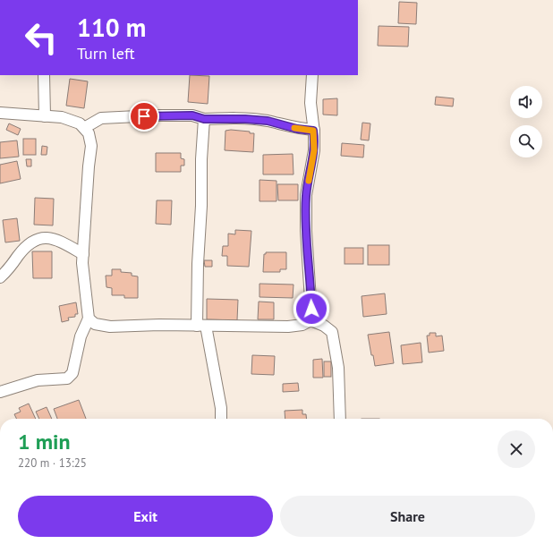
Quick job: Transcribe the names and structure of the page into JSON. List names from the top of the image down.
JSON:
{
  "page": {
    "turn": ["110 m", "Turn left"],
    "heading": ["1 min", "220 m · 13:25"],
    "buttons": ["Exit", "Share"]
  }
}
